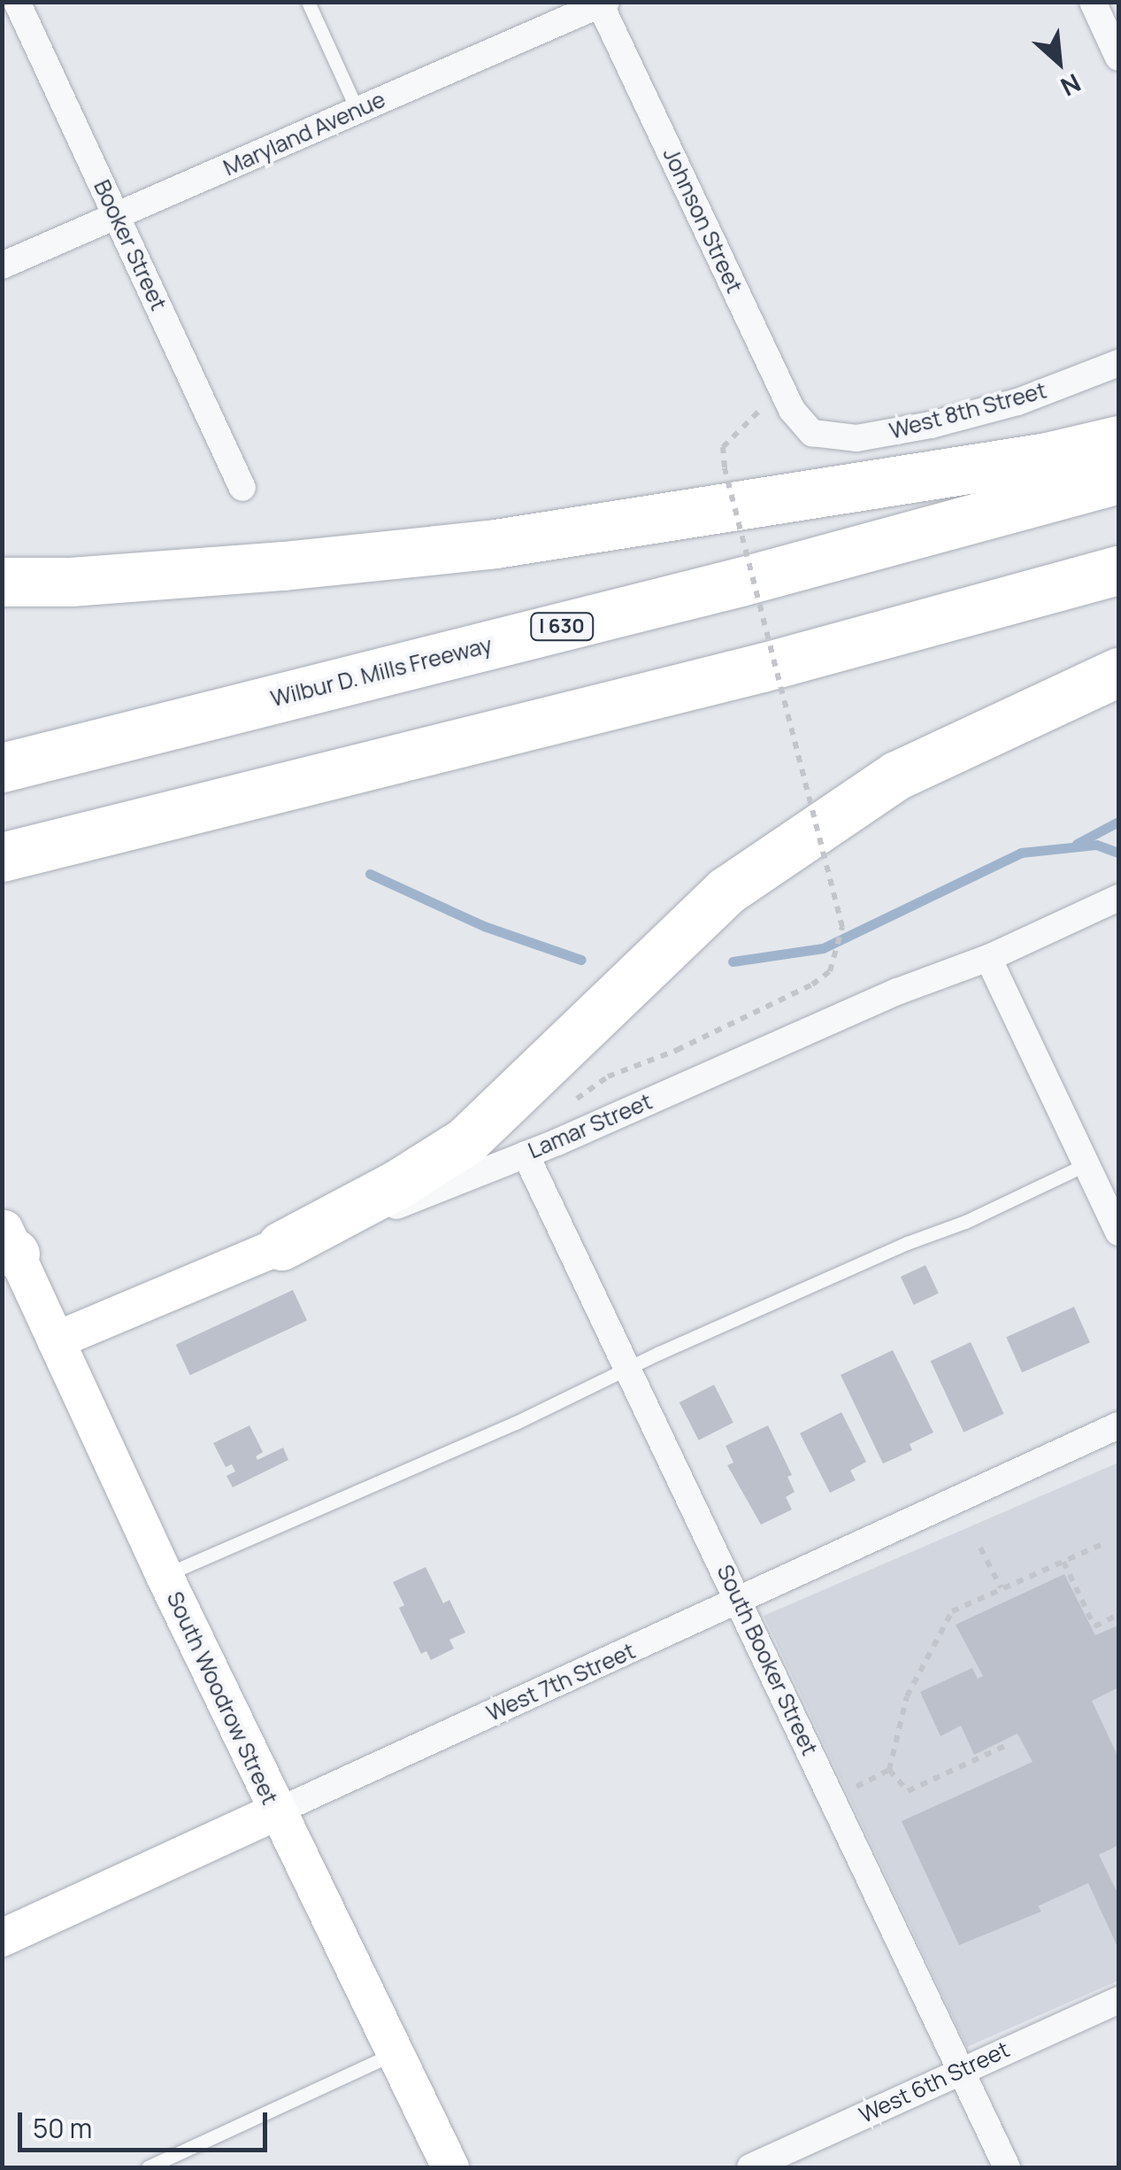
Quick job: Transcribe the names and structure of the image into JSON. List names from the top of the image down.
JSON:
{
  "streets": {
    "highway": ["I 630", "Wilbur D. Mills Freeway"],
    "main road": ["Lamar Street", "West 7th Street", "South Woodrow Street"],
    "street": [
      "Maryland Avenue",
      "Johnson Street",
      "Booker Street",
      "West 8th Street",
      "South Booker Street",
      "West 6th Street"
    ]
  },
  "crossings": [
    ["Maryland Avenue", "Johnson Street"],
    ["Maryland Avenue", "Booker Street"],
    ["Johnson Street", "West 8th Street"],
    ["Lamar Street", "South Booker Street"],
    ["Lamar Street", "South Woodrow Street"],
    ["South Booker Street", "West 7th Street"],
    ["South Booker Street", "West 6th Street"],
    ["West 7th Street", "South Woodrow Street"]
  ],
  "scale_bar": "50 m",
  "north": "bottom right"
}
